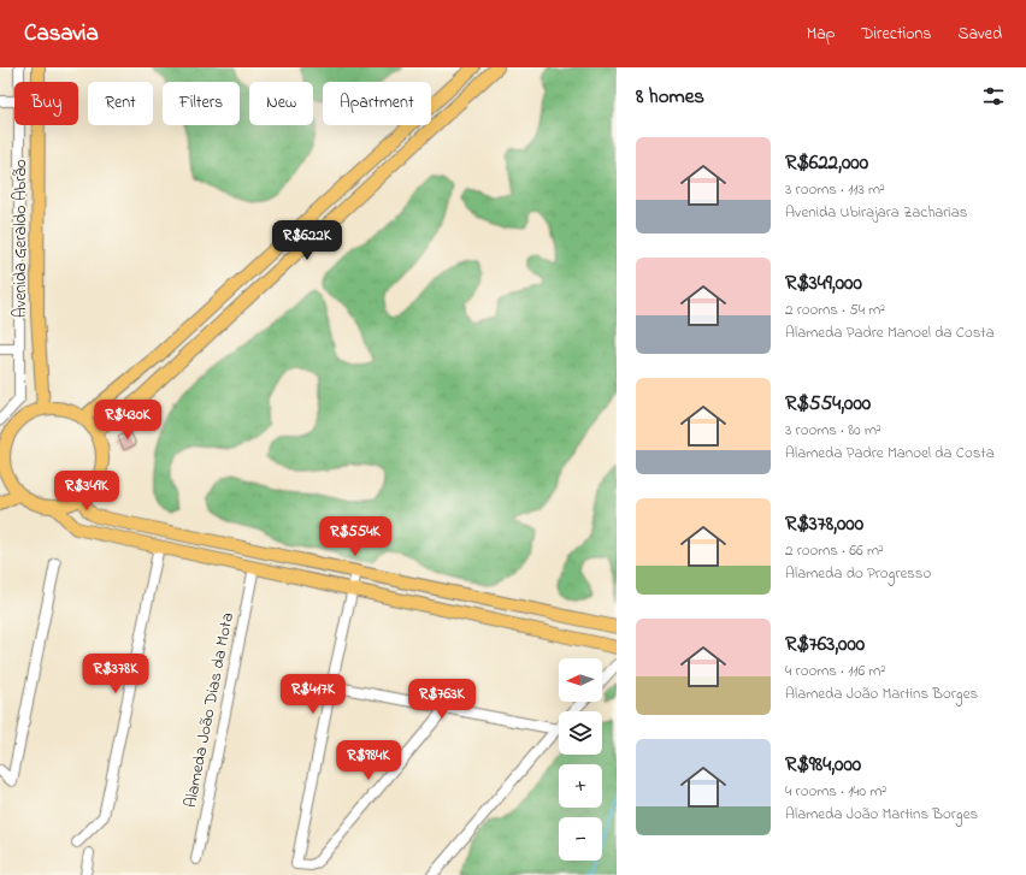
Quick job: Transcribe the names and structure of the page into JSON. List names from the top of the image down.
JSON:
{
  "streets": {
    "main road": ["Avenida Geraldo Abrão"],
    "street": ["Alameda João Dias da Mota"]
  },
  "north": "left",
  "page": {
    "header": "Casavia",
    "nav": ["Map", "Directions", "Saved"],
    "heading": "8 homes",
    "chip": [
      "Buy",
      "Rent",
      "Filters",
      "New",
      "Apartment"
    ],
    "list": [
      {
        "name": "R$622,000",
        "note": "3 rooms · 113 m² · Avenida Ubirajara Zacharias"
      },
      {
        "name": "R$349,000",
        "note": "2 rooms · 54 m² · Alameda Padre Manoel da Costa"
      },
      {
        "name": "R$554,000",
        "note": "3 rooms · 80 m² · Alameda Padre Manoel da Costa"
      },
      {
        "name": "R$378,000",
        "note": "2 rooms · 66 m² · Alameda do Progresso"
      },
      {
        "name": "R$763,000",
        "note": "4 rooms · 116 m² · Alameda João Martins Borges"
      },
      {
        "name": "R$984,000",
        "note": "4 rooms · 140 m² · Alameda João Martins Borges"
      }
    ],
    "price": [
      "R$622K",
      "R$430K",
      "R$349K",
      "R$554K",
      "R$378K",
      "R$417K",
      "R$763K",
      "R$984K"
    ],
    "map_buttons": ["+", "−"]
  }
}
